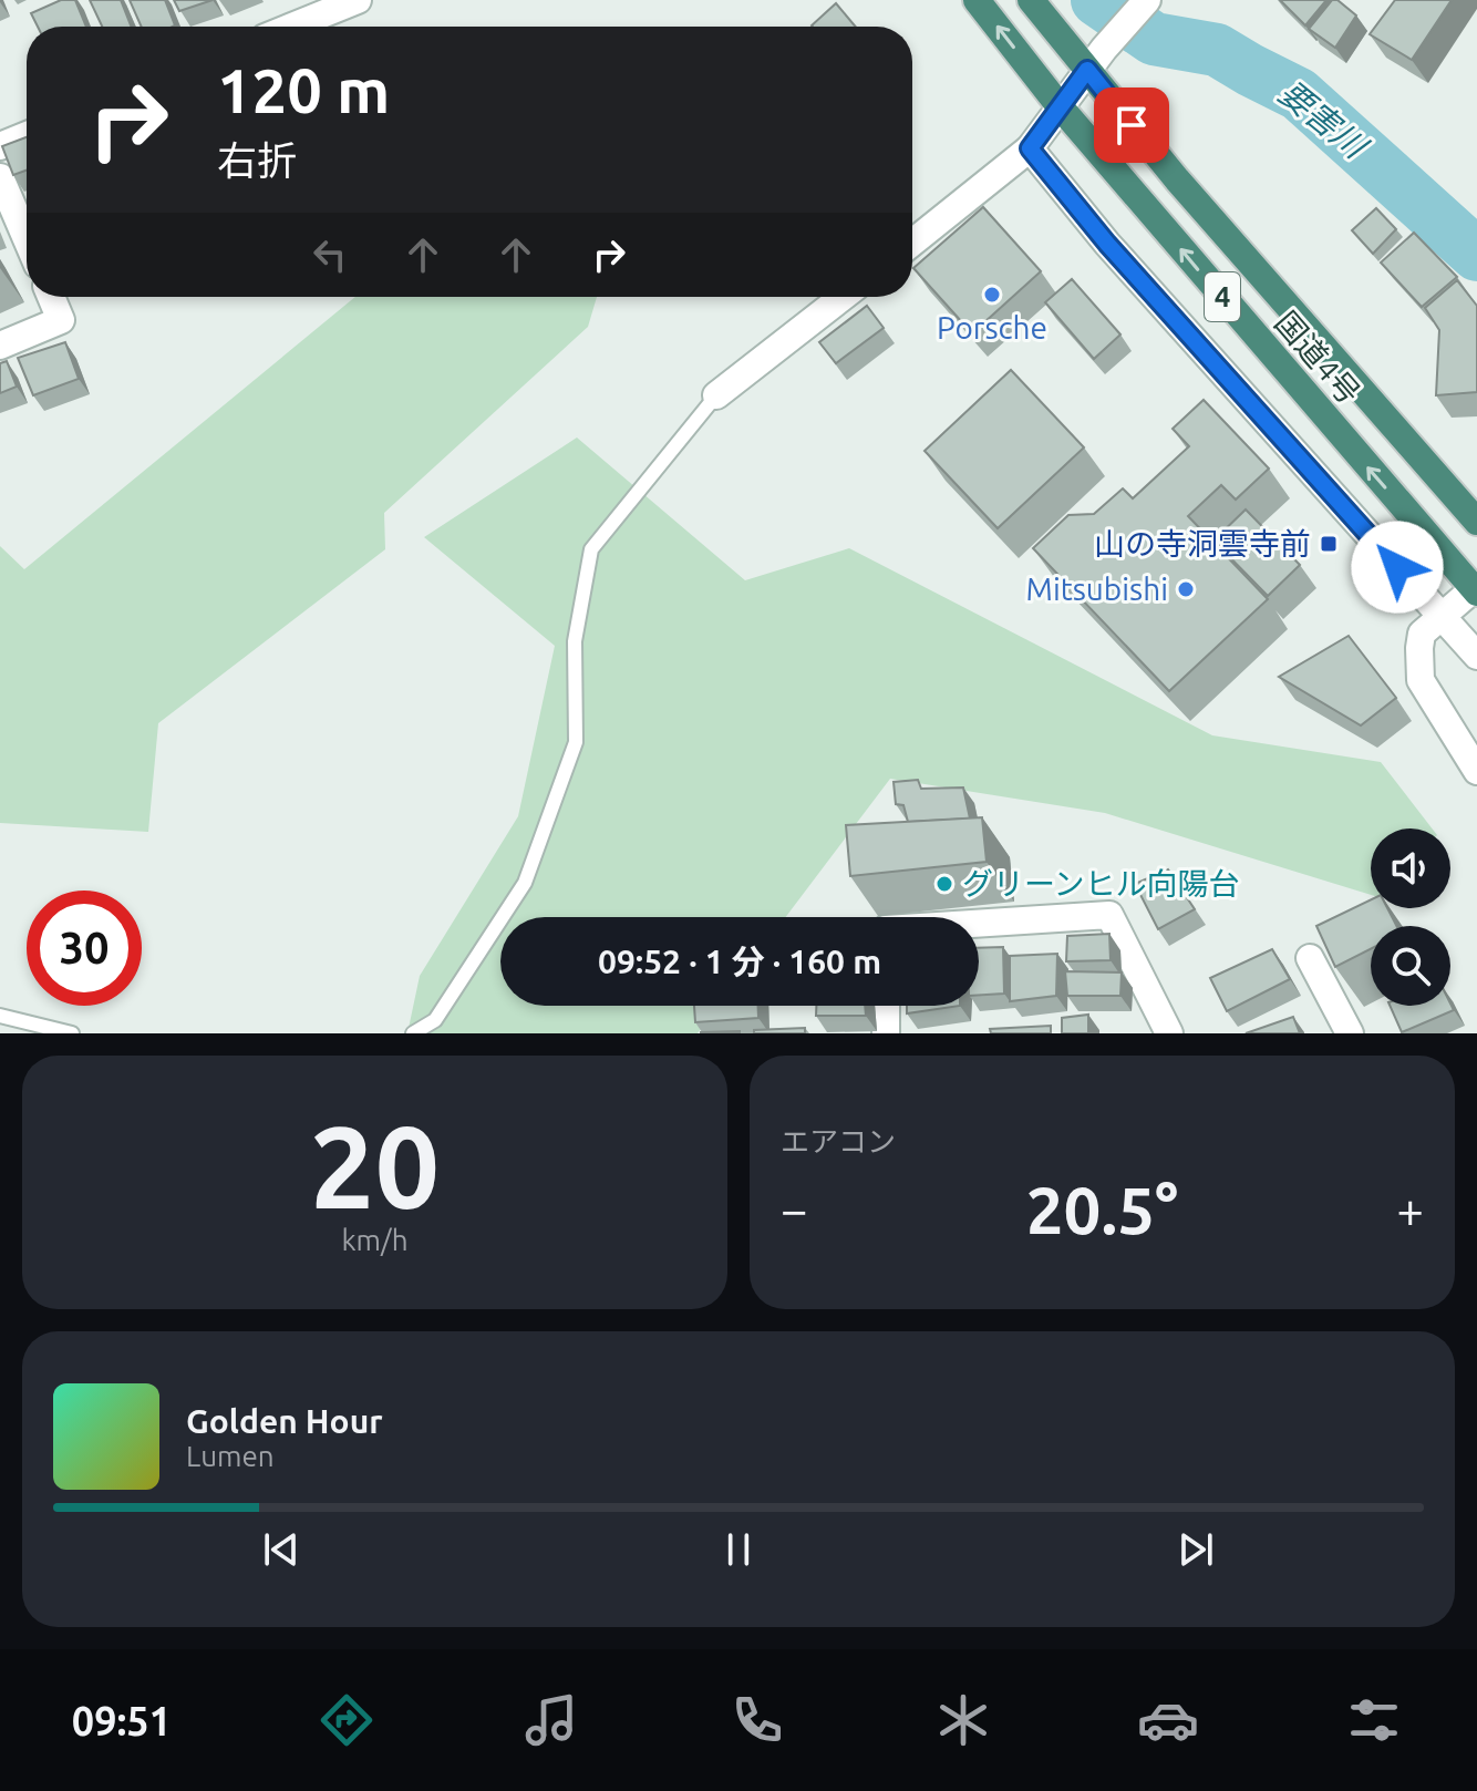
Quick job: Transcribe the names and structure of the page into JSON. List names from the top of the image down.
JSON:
{
  "streets": {
    "highway": ["4", "国道4号"]
  },
  "water": ["要害川"],
  "places": {
    "other": ["Porsche", "Mitsubishi", "グリーンヒル向陽台"],
    "transit": ["山の寺洞雲寺前"]
  },
  "page": {
    "turn": ["120 m", "右折"],
    "limit": "30",
    "trip": "09:52 · 1 分 · 160 m",
    "tile": [
      ["20", "km/h"],
      "エアコン"
    ],
    "heat": ["−", "20.5°", "+"],
    "song": ["Golden Hour", "Lumen"],
    "tabs": "09:51"
  }
}
